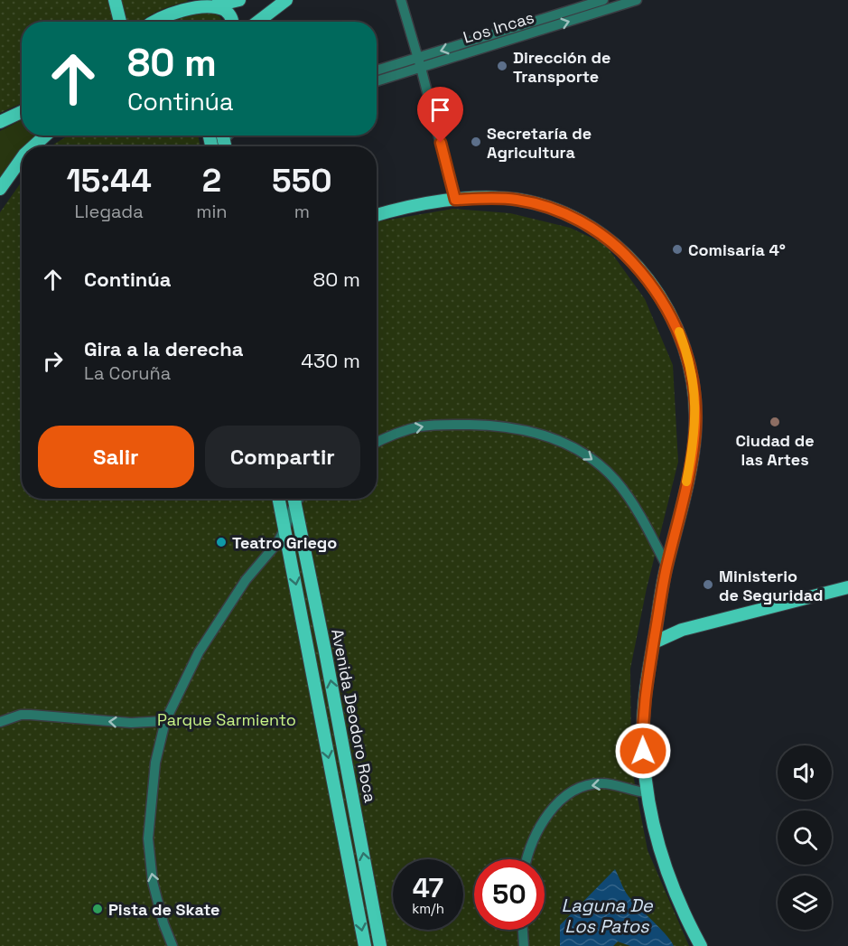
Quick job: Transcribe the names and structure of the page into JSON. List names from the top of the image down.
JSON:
{
  "streets": {
    "main road": ["Avenida Deodoro Roca"],
    "street": ["Los Incas"]
  },
  "water": ["Laguna De Los Patos"],
  "parks": ["Parque Sarmiento"],
  "places": [
    "Dirección de Transporte",
    "Secretaría de Agricultura",
    "Comisaría 4°",
    "Ciudad de las Artes",
    "Teatro Griego",
    "Ministerio de Seguridad",
    "Pista de Skate"
  ],
  "page": {
    "turn": ["80 m", "Continúa"],
    "eta": [
      "15:44",
      "Llegada",
      "2",
      "min",
      "550",
      "m"
    ],
    "list": [
      {
        "name": "Continúa",
        "value": "80 m"
      },
      {
        "name": "Gira a la derecha",
        "note": "La Coruña",
        "value": "430 m"
      }
    ],
    "buttons": ["Salir", "Compartir"],
    "speed": "47 km/h",
    "limit": "50"
  }
}
